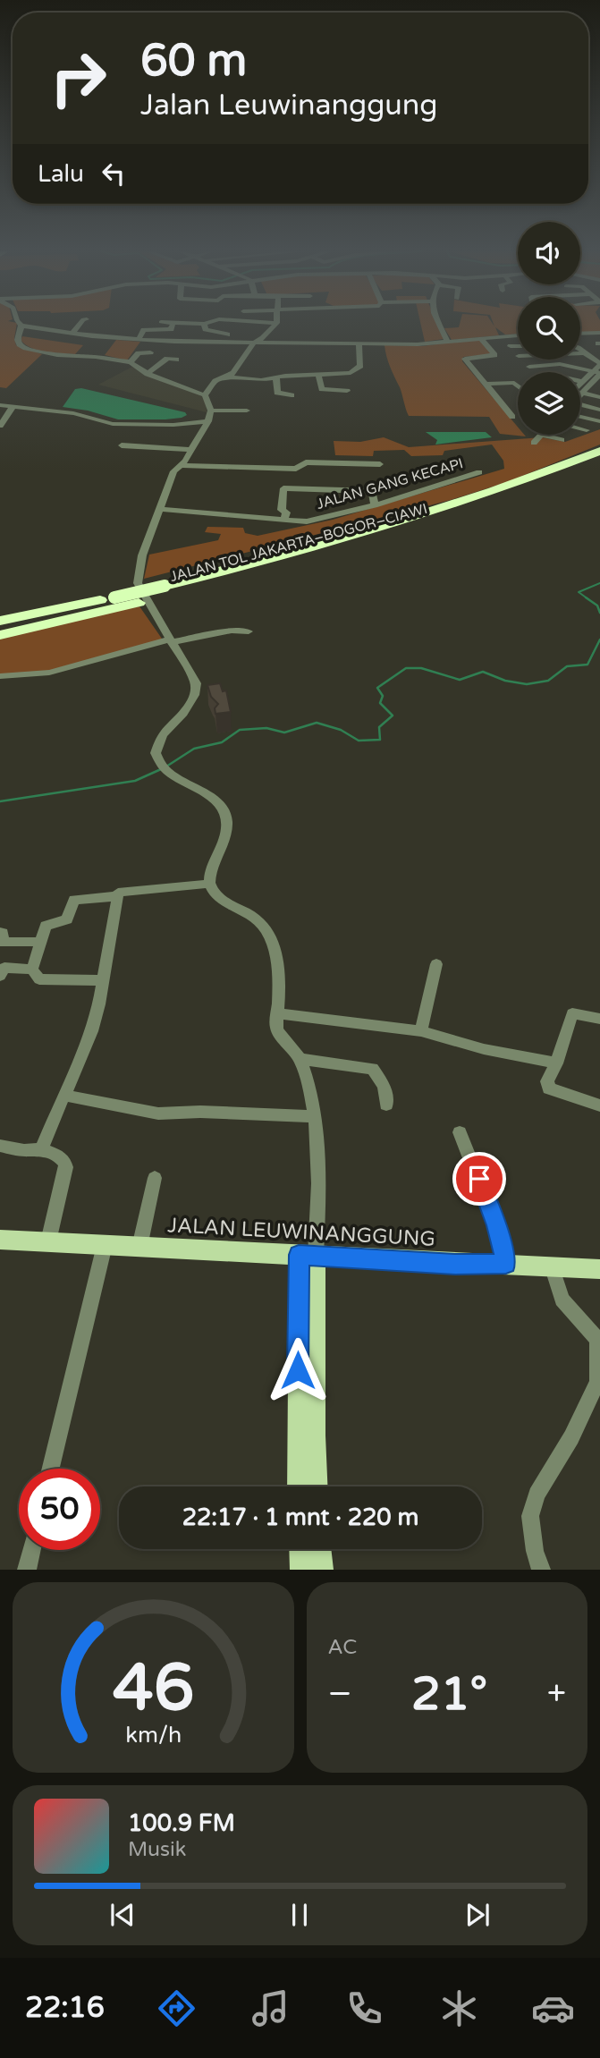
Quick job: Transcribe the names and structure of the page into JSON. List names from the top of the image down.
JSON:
{
  "streets": {
    "highway": ["JALAN TOL JAKARTA–BOGOR–CIAWI"],
    "main road": ["JALAN LEUWINANGGUNG"],
    "street": ["JALAN GANG KECAPI"]
  },
  "page": {
    "turn": ["60 m", "Jalan Leuwinanggung"],
    "then": "Lalu",
    "limit": "50",
    "trip": "22:17 · 1 mnt · 220 m",
    "tile": "AC",
    "heat": ["−", "21°", "+"],
    "song": ["100.9 FM", "Musik"],
    "tabs": "22:16",
    "gauge": ["46", "km/h"]
  }
}
